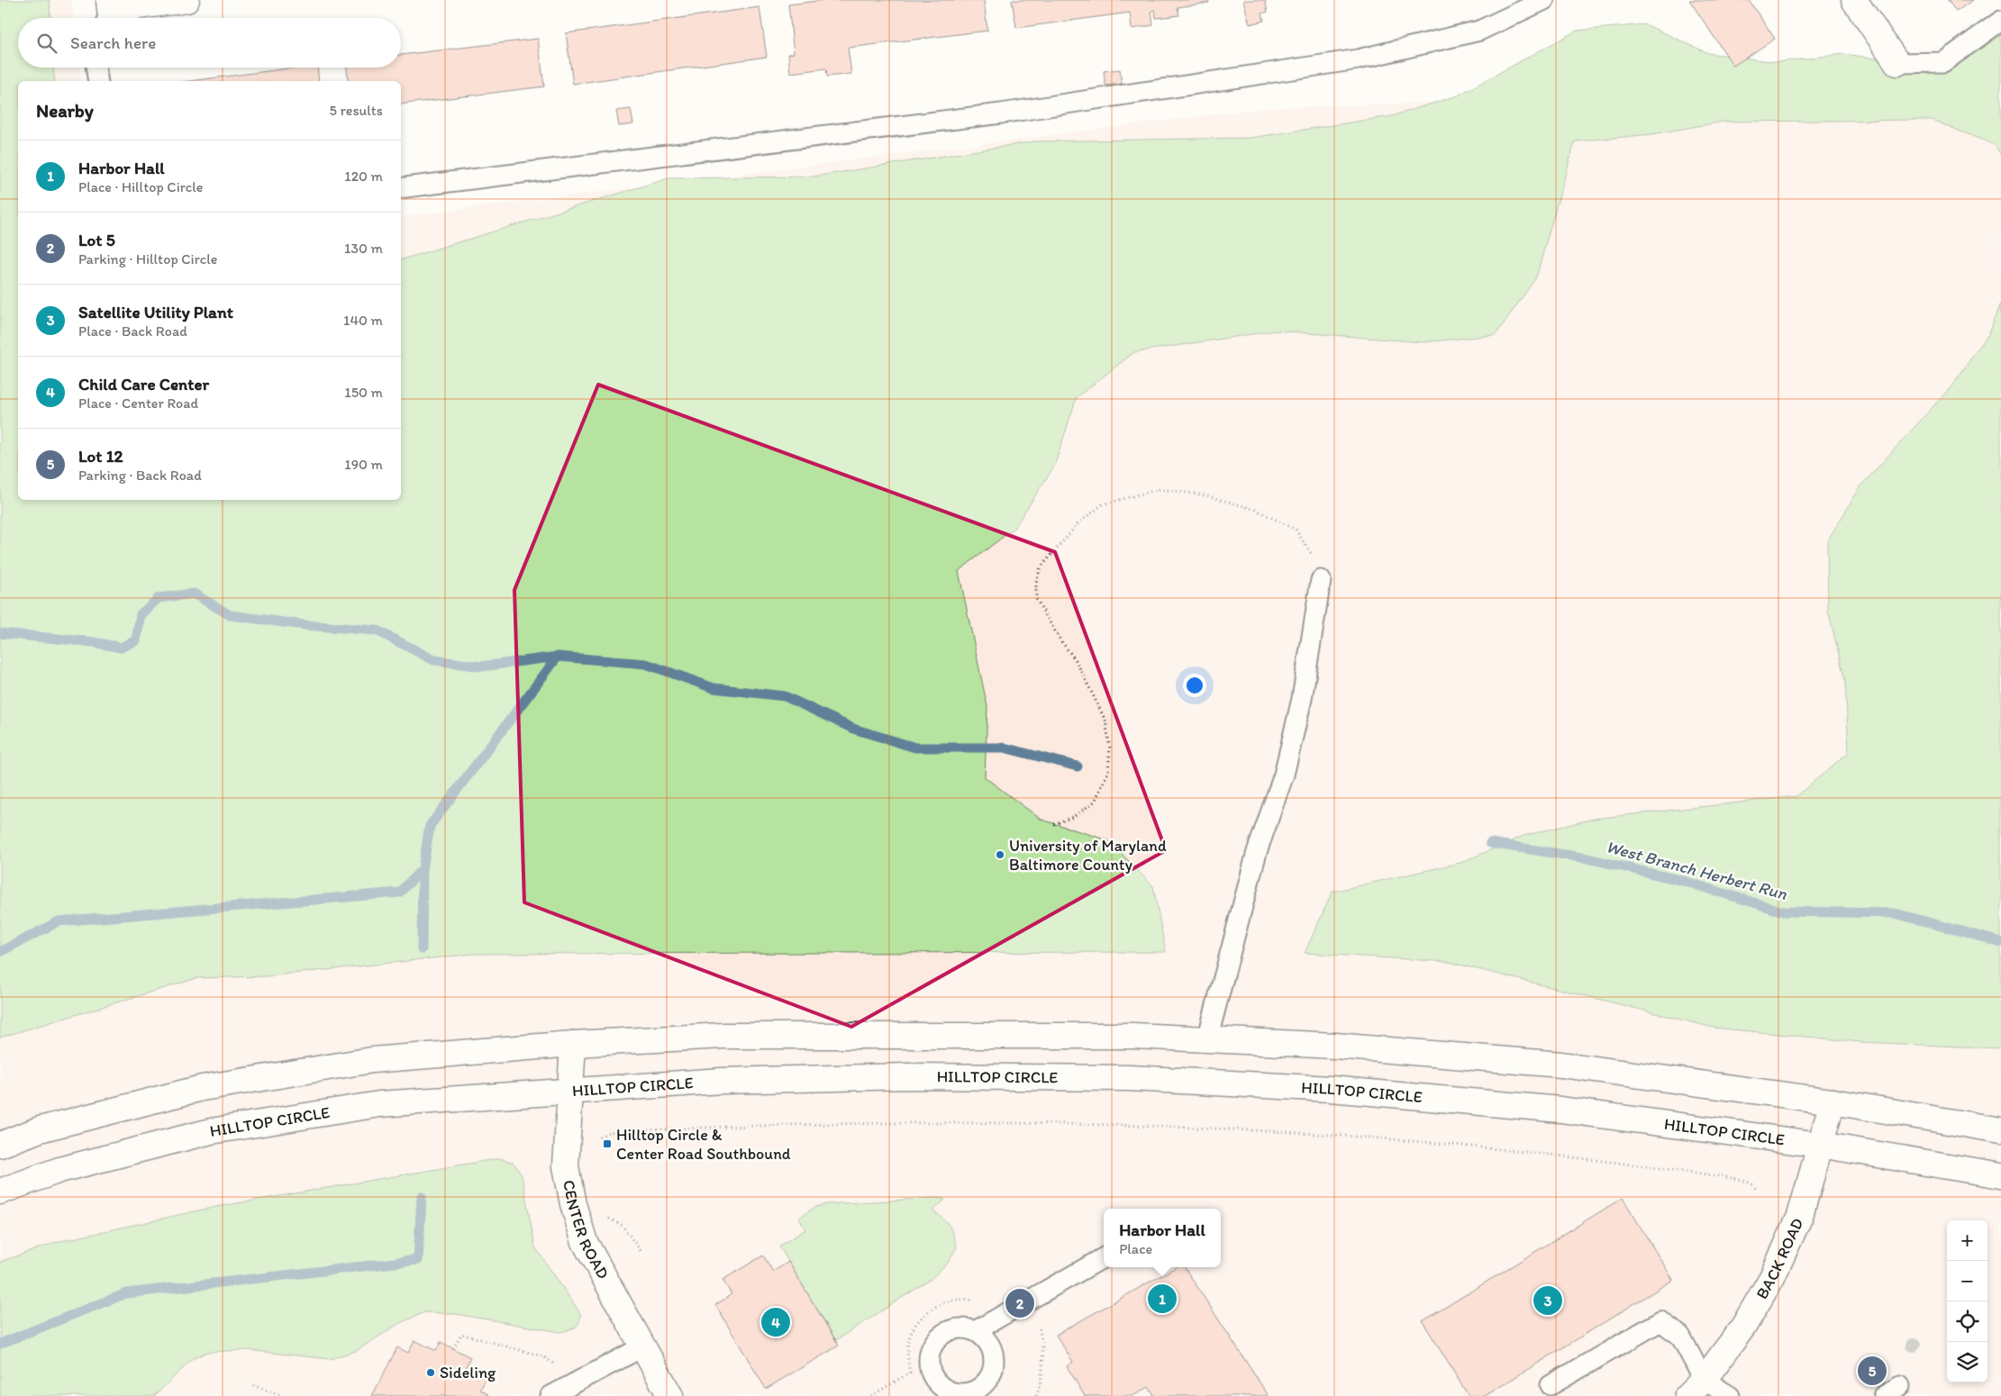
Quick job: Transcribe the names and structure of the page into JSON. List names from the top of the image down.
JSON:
{
  "streets": {
    "street": ["HILLTOP CIRCLE", "CENTER ROAD", "BACK ROAD"]
  },
  "crossings": [
    ["HILLTOP CIRCLE", "CENTER ROAD"],
    ["HILLTOP CIRCLE", "BACK ROAD"]
  ],
  "water": ["West Branch Herbert Run"],
  "places": {
    "other": ["University of Maryland Baltimore County", "Sideling"],
    "transit": ["Hilltop Circle & Center Road Southbound"]
  },
  "page": {
    "search": "Search here",
    "heading": ["Nearby", "5 results"],
    "list": [
      {
        "mark": "1",
        "name": "Harbor Hall",
        "note": "Place · Hilltop Circle",
        "value": "120 m"
      },
      {
        "mark": "2",
        "name": "Lot 5",
        "note": "Parking · Hilltop Circle",
        "value": "130 m"
      },
      {
        "mark": "3",
        "name": "Satellite Utility Plant",
        "note": "Place · Back Road",
        "value": "140 m"
      },
      {
        "mark": "4",
        "name": "Child Care Center",
        "note": "Place · Center Road",
        "value": "150 m"
      },
      {
        "mark": "5",
        "name": "Lot 12",
        "note": "Parking · Back Road",
        "value": "190 m"
      }
    ],
    "popup": ["Harbor Hall", "Place"],
    "map_buttons": ["+", "−"],
    "pins": [
      "1",
      "3",
      "2",
      "4",
      "5"
    ]
  }
}
